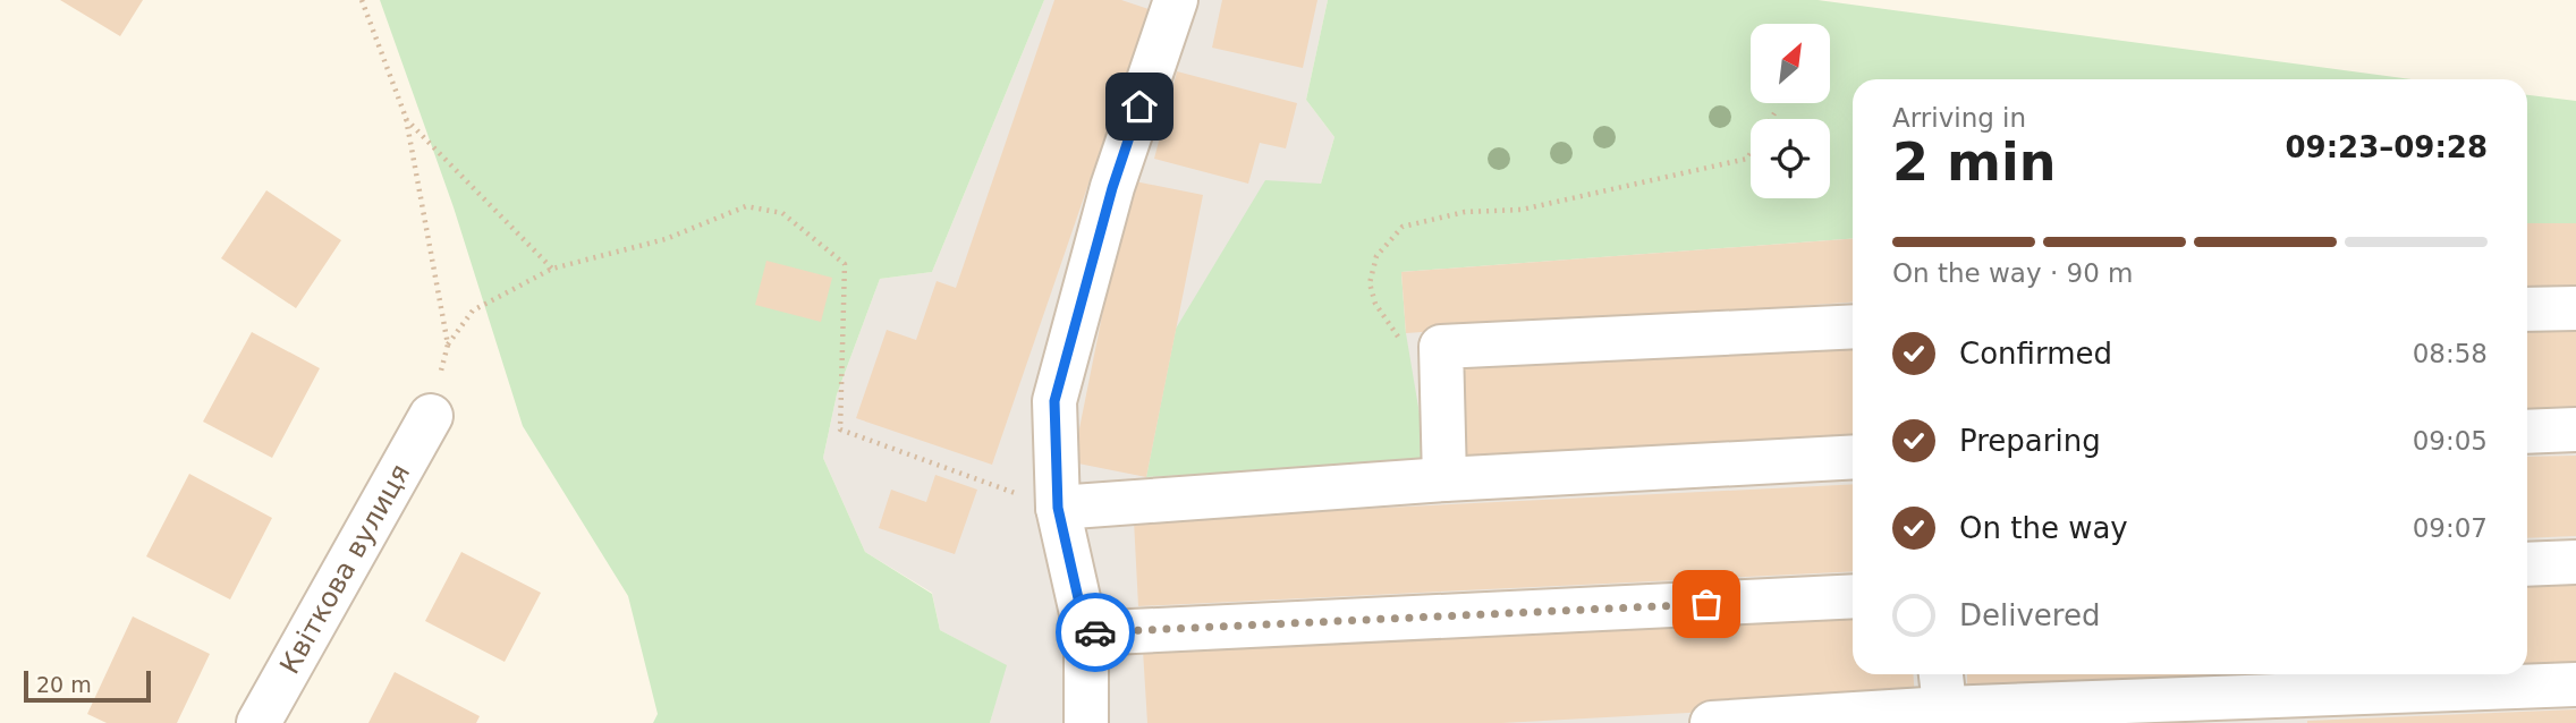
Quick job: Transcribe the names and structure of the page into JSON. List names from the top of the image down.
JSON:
{
  "streets": {
    "street": ["Квіткова вулиця"]
  },
  "scale_bar": "20 m",
  "north": "top right",
  "page": {
    "heading": ["2 min", "Arriving in", "09:23–09:28"],
    "bar": "On the way · 90 m",
    "list": [
      ["Confirmed", "08:58"],
      ["Preparing", "09:05"],
      ["On the way", "09:07"],
      "Delivered"
    ],
    "scale": "20 m"
  }
}
